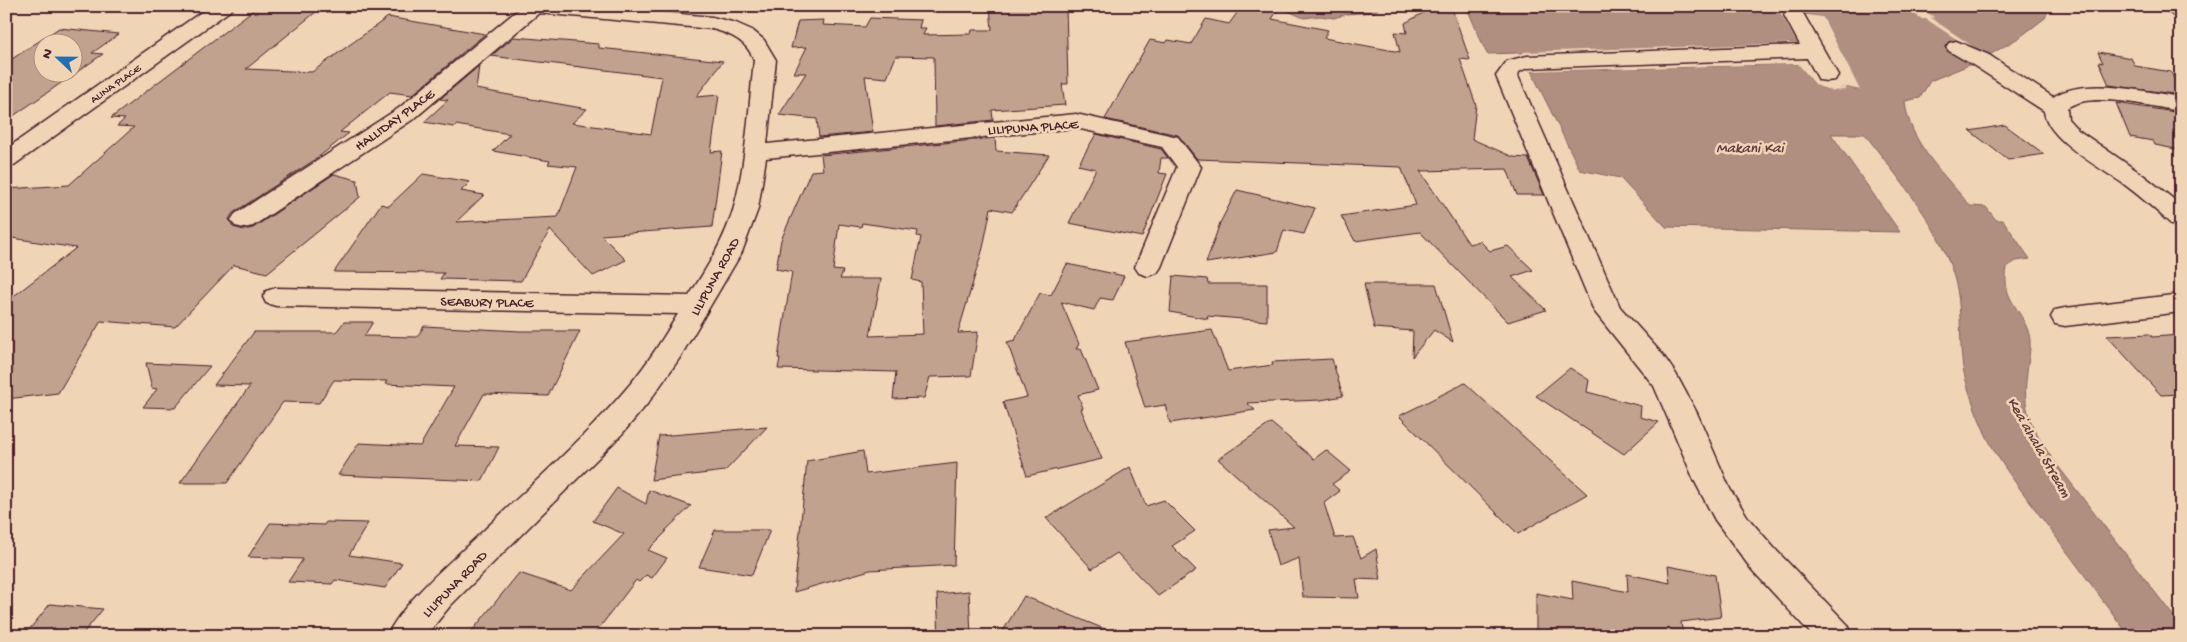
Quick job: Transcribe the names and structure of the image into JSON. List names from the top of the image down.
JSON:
{
  "streets": {
    "street": [
      "ALINA PLACE",
      "HALLIDAY PLACE",
      "LILIPUNA PLACE",
      "LILIPUNA ROAD",
      "SEABURY PLACE"
    ]
  },
  "crossings": [
    ["HALLIDAY PLACE", "LILIPUNA ROAD"],
    ["LILIPUNA PLACE", "LILIPUNA ROAD"],
    ["LILIPUNA ROAD", "SEABURY PLACE"]
  ],
  "water": ["Makani Kai", "Keaʻahala Stream"],
  "north": "left"
}
